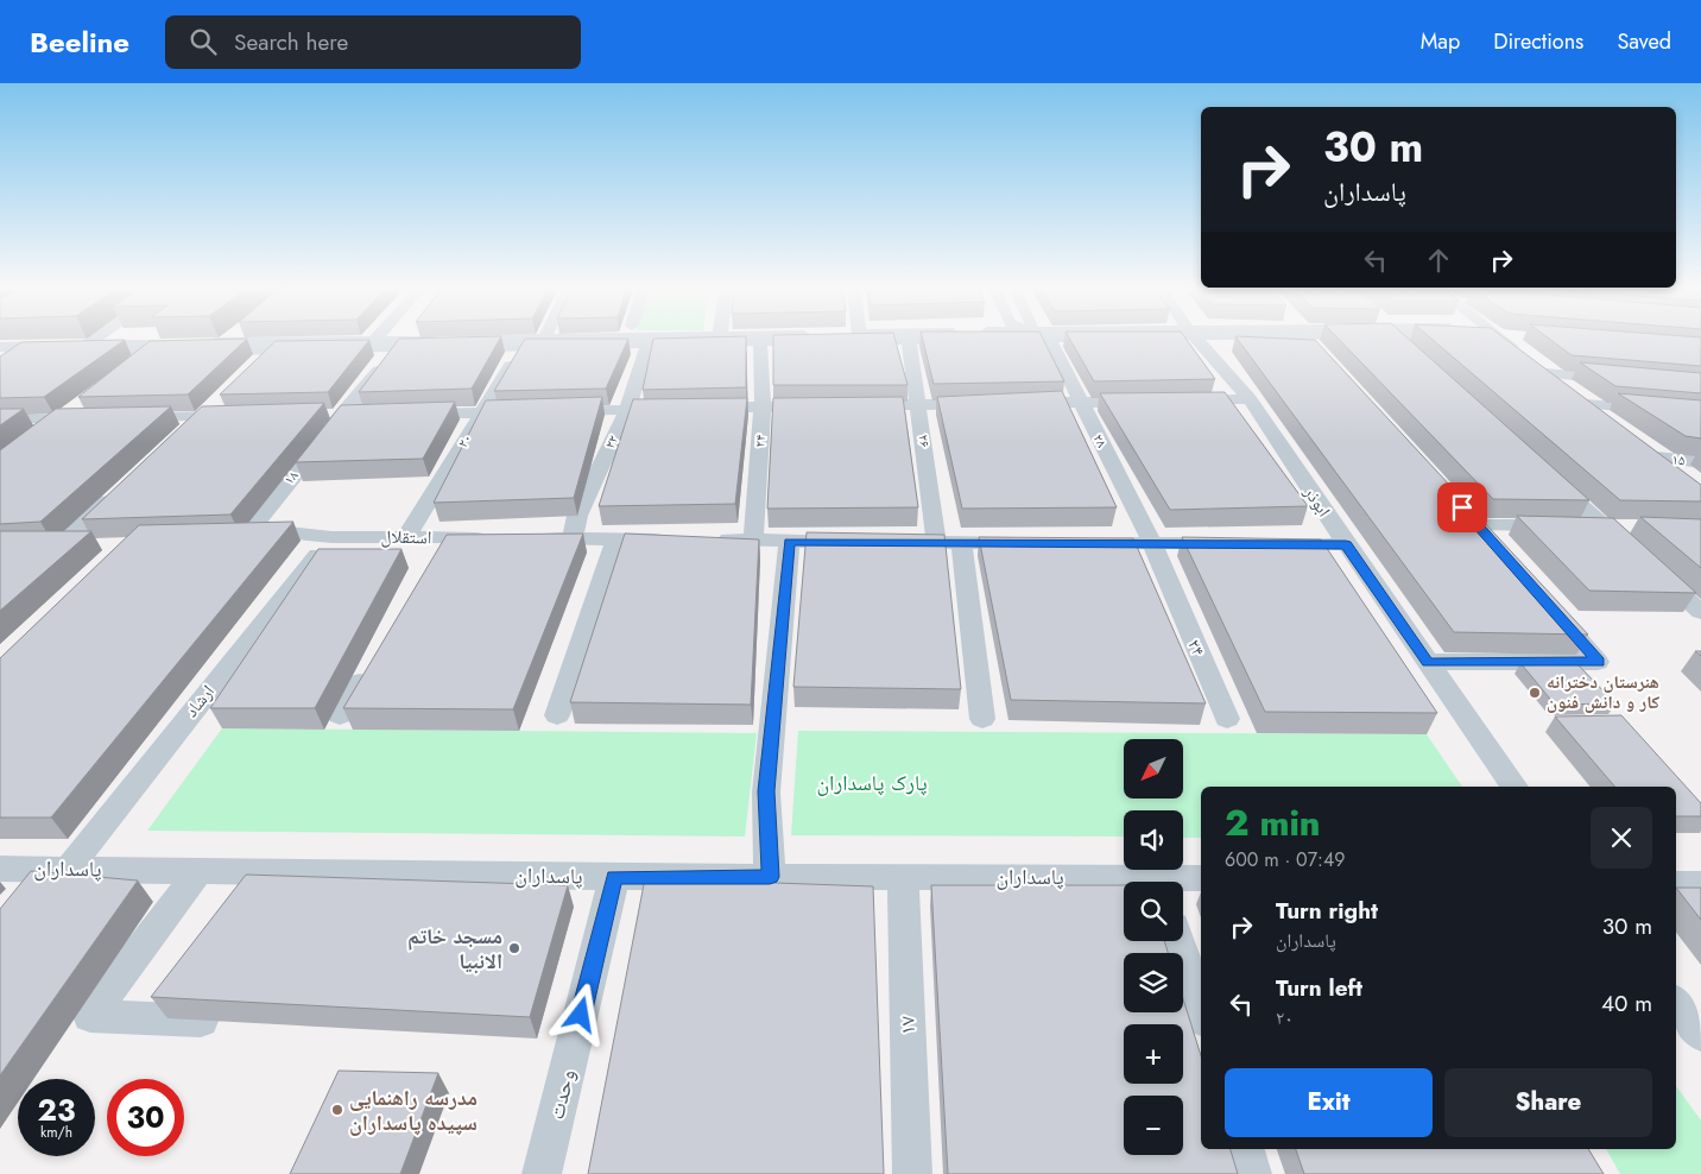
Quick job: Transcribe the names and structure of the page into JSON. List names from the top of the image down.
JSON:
{
  "streets": {
    "street": [
      "۲۰",
      "۲۴",
      "۲۶",
      "۲۸",
      "۲۲",
      "۱۵",
      "۱۸",
      "ابوذر",
      "استقلال",
      "ارشاد",
      "پاسداران",
      "۱۷",
      "وحدت"
    ]
  },
  "crossings": [
    ["۲۰", "استقلال"],
    ["۲۴", "۲۸"],
    ["۱۸", "استقلال"],
    ["استقلال", "ارشاد"],
    ["ارشاد", "پاسداران"],
    ["پاسداران", "۱۷"],
    ["پاسداران", "وحدت"]
  ],
  "parks": ["پارک پاسداران"],
  "places": ["هنرستان دخترانه کار و دانش فنون", "مسجد خاتم الانبیا", "مدرسه راهنمایی سپیده پاسداران"],
  "north": "bottom left",
  "page": {
    "header": "Beeline",
    "search": "Search here",
    "nav": ["Map", "Directions", "Saved"],
    "turn": ["30 m", "پاسداران"],
    "map_buttons": ["+", "−"],
    "heading": ["2 min", "600 m · 07:49"],
    "list": [
      {
        "name": "Turn right",
        "note": "پاسداران",
        "value": "30 m"
      },
      {
        "name": "Turn left",
        "note": "۲۰",
        "value": "40 m"
      }
    ],
    "buttons": ["Exit", "Share"],
    "speed": "23 km/h",
    "limit": "30"
  }
}
